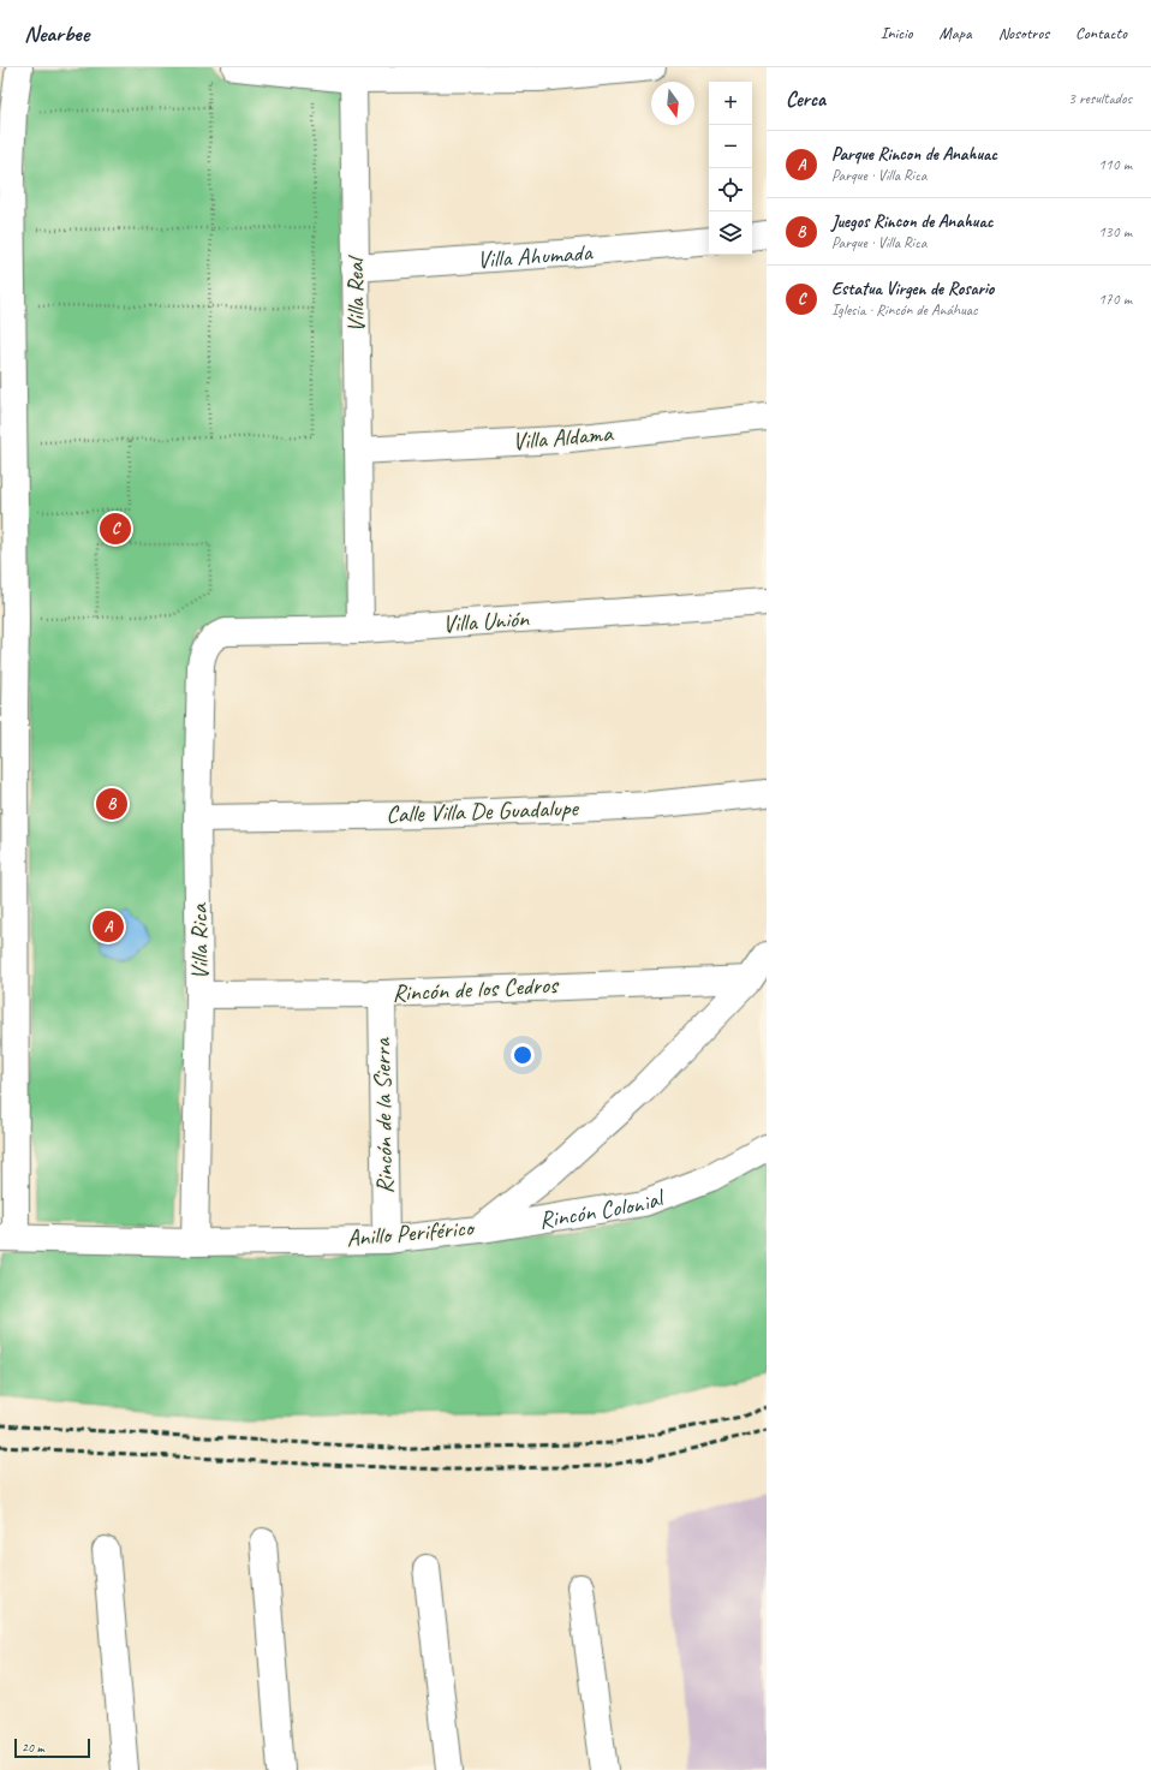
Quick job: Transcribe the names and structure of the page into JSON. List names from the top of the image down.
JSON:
{
  "streets": {
    "street": [
      "Villa Ahumada",
      "Villa Real",
      "Villa Aldama",
      "Villa Unión",
      "Calle Villa De Guadalupe",
      "Villa Rica",
      "Rincón de los Cedros",
      "Rincón de la Sierra",
      "Rincón Colonial",
      "Anillo Periférico"
    ]
  },
  "crossings": [
    ["Villa Ahumada", "Villa Real"],
    ["Villa Real", "Villa Aldama"],
    ["Villa Real", "Villa Unión"],
    ["Villa Unión", "Villa Rica"],
    ["Calle Villa De Guadalupe", "Villa Rica"],
    ["Villa Rica", "Rincón de los Cedros"],
    ["Villa Rica", "Anillo Periférico"],
    ["Rincón de los Cedros", "Rincón de la Sierra"],
    ["Rincón de los Cedros", "Anillo Periférico"],
    ["Rincón de la Sierra", "Anillo Periférico"],
    ["Rincón Colonial", "Anillo Periférico"]
  ],
  "scale_bar": "20 m",
  "north": "bottom",
  "page": {
    "header": "Nearbee",
    "nav": [
      "Inicio",
      "Mapa",
      "Nosotros",
      "Contacto"
    ],
    "heading": ["Cerca", "3 resultados"],
    "map_buttons": ["+", "−"],
    "list": [
      {
        "mark": "A",
        "name": "Parque Rincon de Anahuac",
        "note": "Parque · Villa Rica",
        "value": "110 m"
      },
      {
        "mark": "B",
        "name": "Juegos Rincon de Anahuac",
        "note": "Parque · Villa Rica",
        "value": "130 m"
      },
      {
        "mark": "C",
        "name": "Estatua Virgen de Rosario",
        "note": "Iglesia · Rincón de Anáhuac",
        "value": "170 m"
      }
    ],
    "pins": ["C", "B", "A"],
    "scale": "20 m"
  }
}
